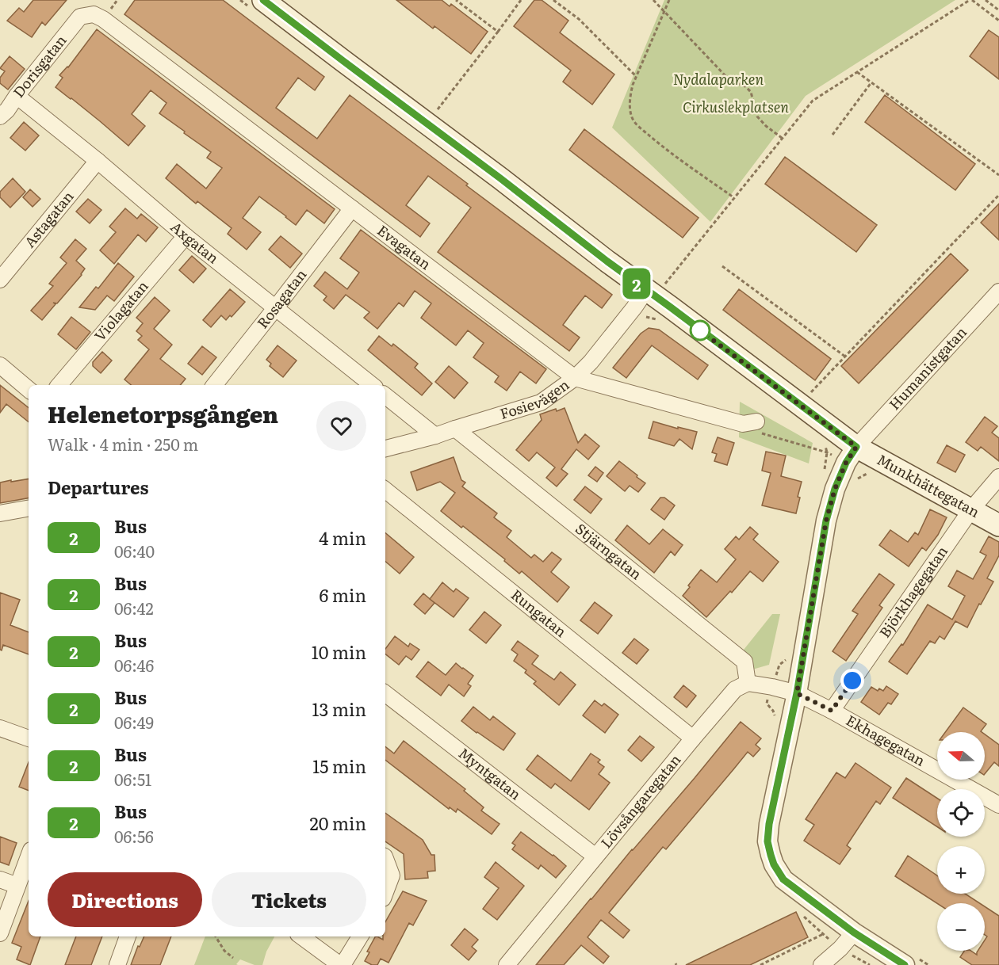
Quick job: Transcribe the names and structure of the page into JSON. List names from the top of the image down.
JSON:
{
  "streets": {
    "main road": ["Munkhättegatan"],
    "street": [
      "Dorisgatan",
      "Astagatan",
      "Axgatan",
      "Evagatan",
      "Rosagatan",
      "Violagatan",
      "Humanistgatan",
      "Fosievägen",
      "Stjärngatan",
      "Björkhagegatan",
      "Rungatan",
      "Ekhagegatan",
      "Myntgatan",
      "Lövsångaregatan"
    ]
  },
  "crossings": [
    ["Dorisgatan", "Axgatan"],
    ["Dorisgatan", "Evagatan"],
    ["Astagatan", "Axgatan"],
    ["Axgatan", "Rosagatan"],
    ["Axgatan", "Violagatan"],
    ["Evagatan", "Rosagatan"],
    ["Evagatan", "Fosievägen"],
    ["Humanistgatan", "Munkhättegatan"],
    ["Fosievägen", "Munkhättegatan"],
    ["Fosievägen", "Stjärngatan"],
    ["Munkhättegatan", "Björkhagegatan"],
    ["Stjärngatan", "Lövsångaregatan"],
    ["Björkhagegatan", "Ekhagegatan"],
    ["Rungatan", "Lövsångaregatan"],
    ["Myntgatan", "Lövsångaregatan"]
  ],
  "parks": ["Nydalaparken", "Cirkuslekplatsen"],
  "lines": ["bus line 2"],
  "north": "left",
  "page": {
    "on_map": "2",
    "heading": [
      ["Helenetorpsgången", "Walk · 4 min · 250 m"],
      "Departures"
    ],
    "list": [
      {
        "mark": "2",
        "name": "Bus",
        "note": "06:40",
        "value": "4 min"
      },
      {
        "mark": "2",
        "name": "Bus",
        "note": "06:42",
        "value": "6 min"
      },
      {
        "mark": "2",
        "name": "Bus",
        "note": "06:46",
        "value": "10 min"
      },
      {
        "mark": "2",
        "name": "Bus",
        "note": "06:49",
        "value": "13 min"
      },
      {
        "mark": "2",
        "name": "Bus",
        "note": "06:51",
        "value": "15 min"
      },
      {
        "mark": "2",
        "name": "Bus",
        "note": "06:56",
        "value": "20 min"
      }
    ],
    "map_buttons": ["+", "−"],
    "buttons": ["Directions", "Tickets"]
  }
}
